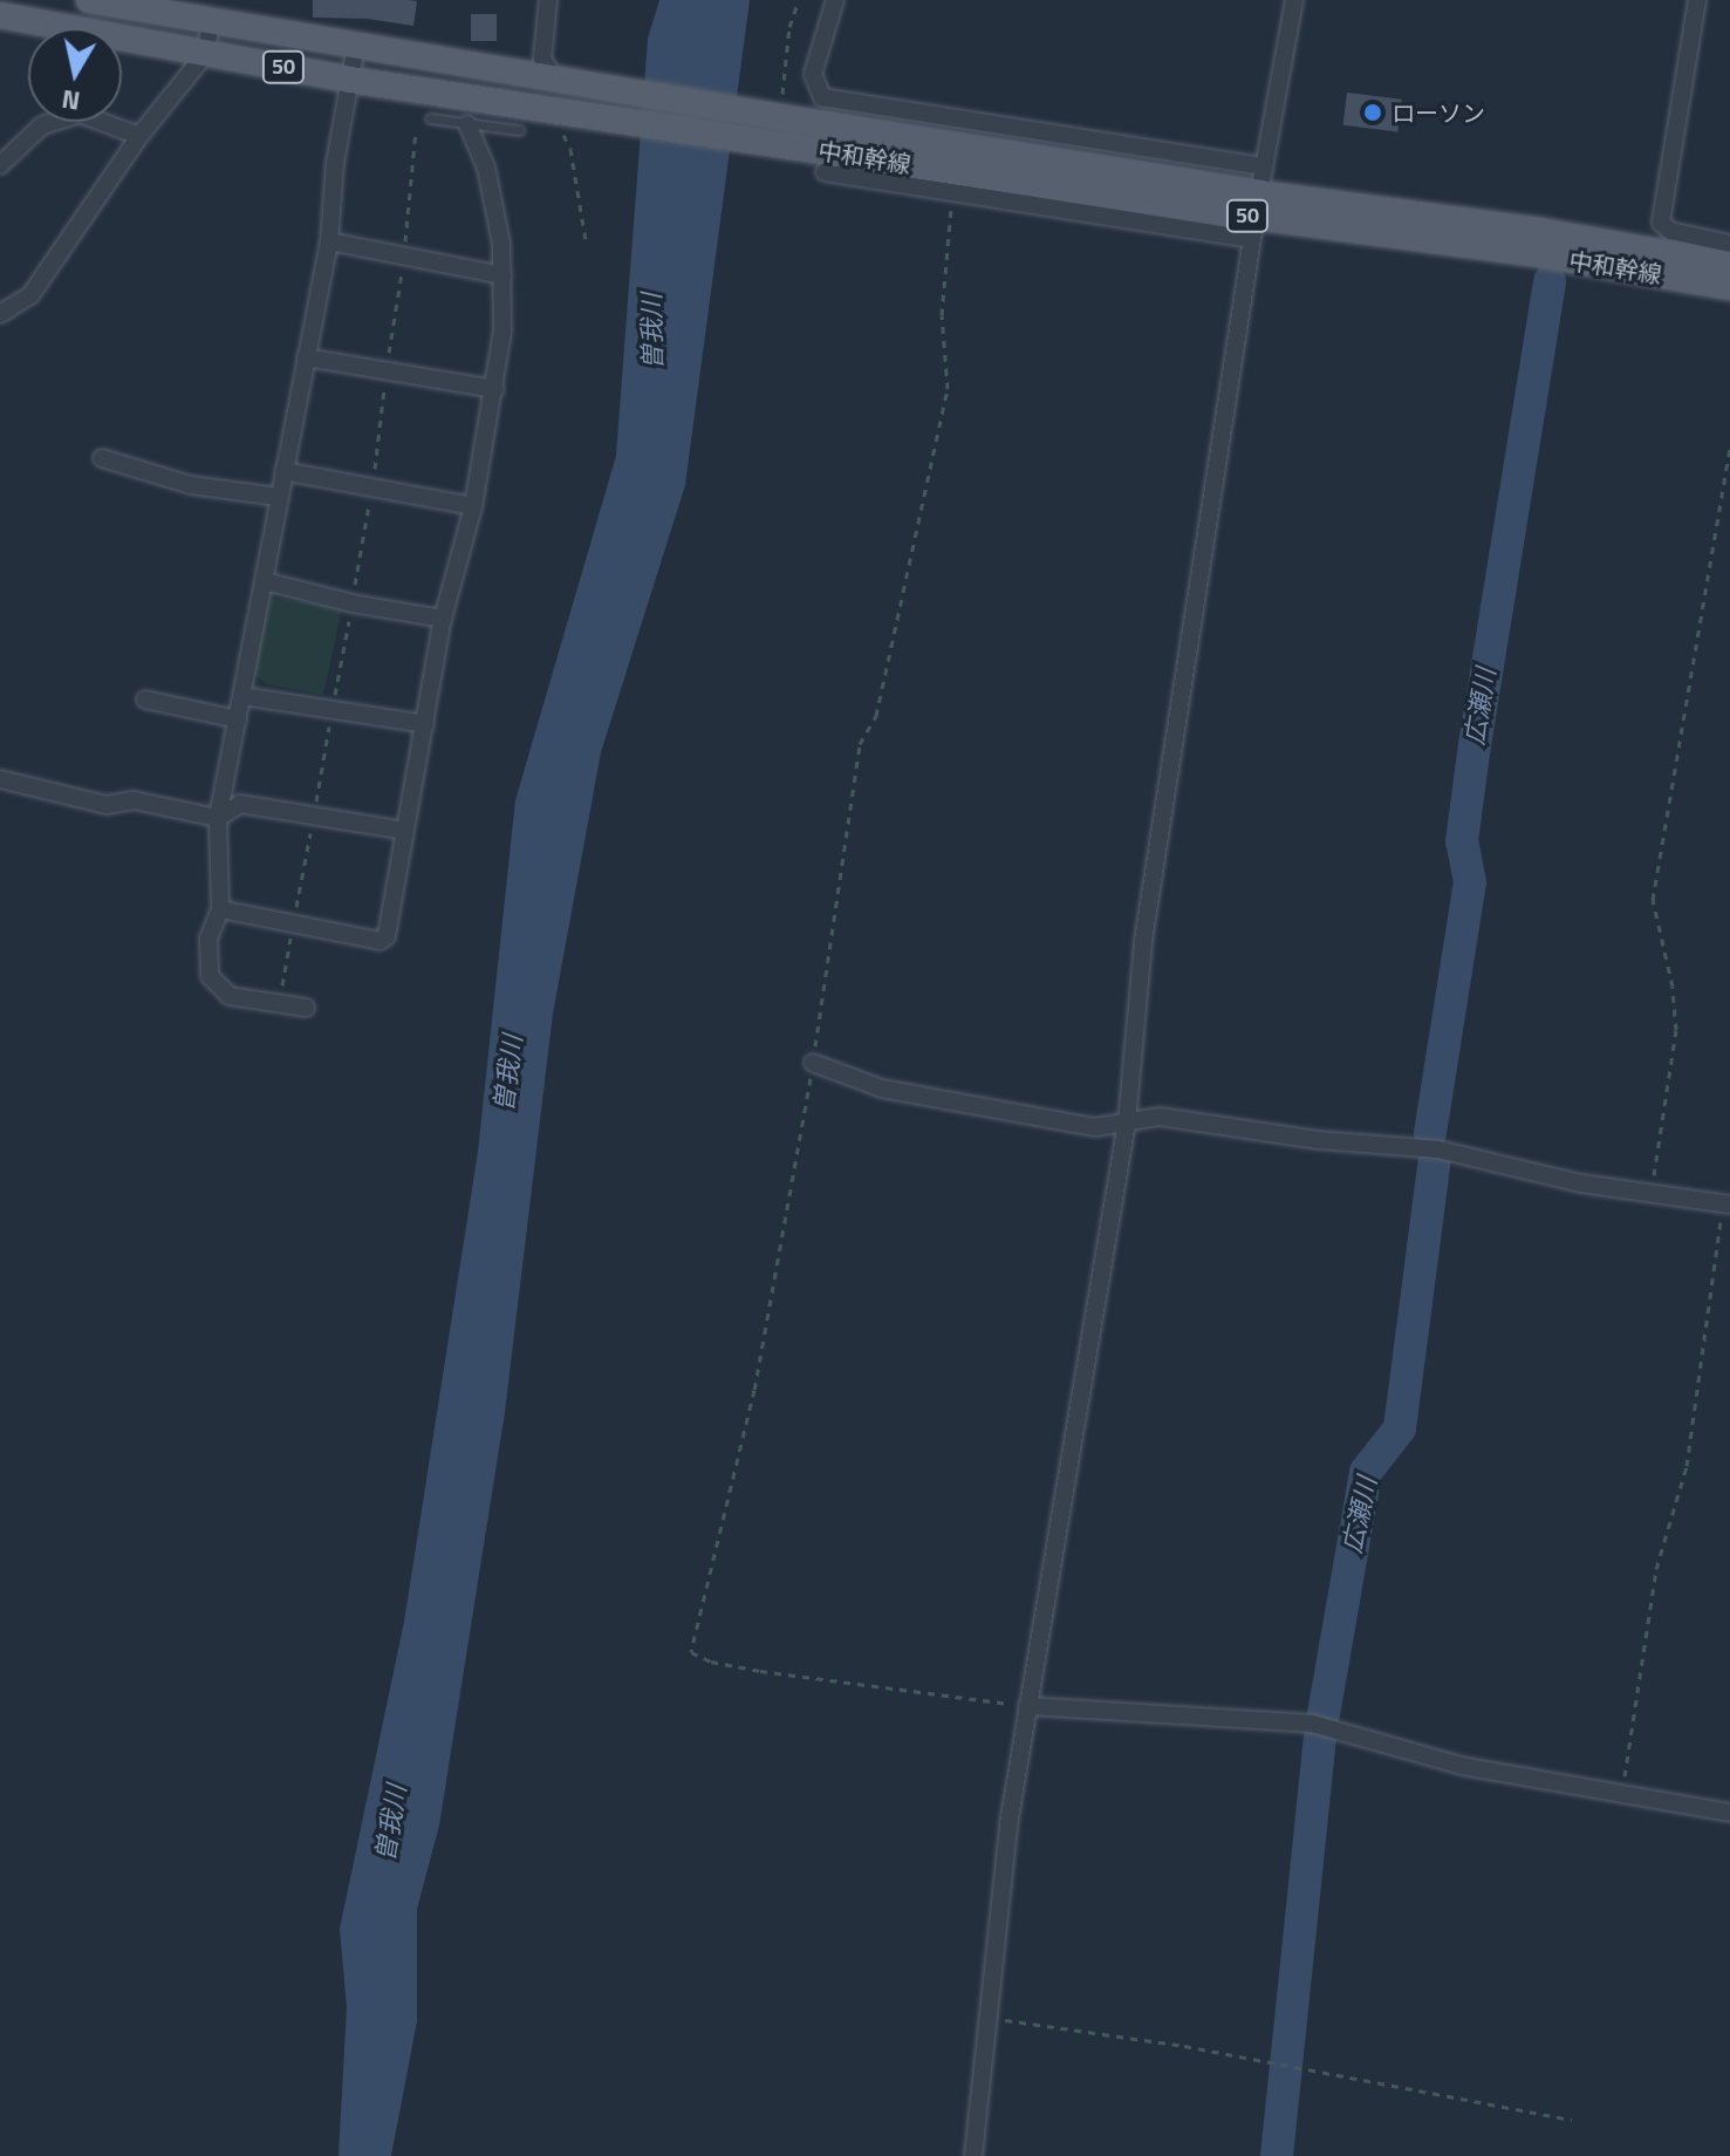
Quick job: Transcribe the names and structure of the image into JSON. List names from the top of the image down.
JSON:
{
  "streets": {
    "main road": ["50", "中和幹線"]
  },
  "water": ["曽我川", "広瀬川"],
  "places": ["ローソン"],
  "north": "bottom"
}
